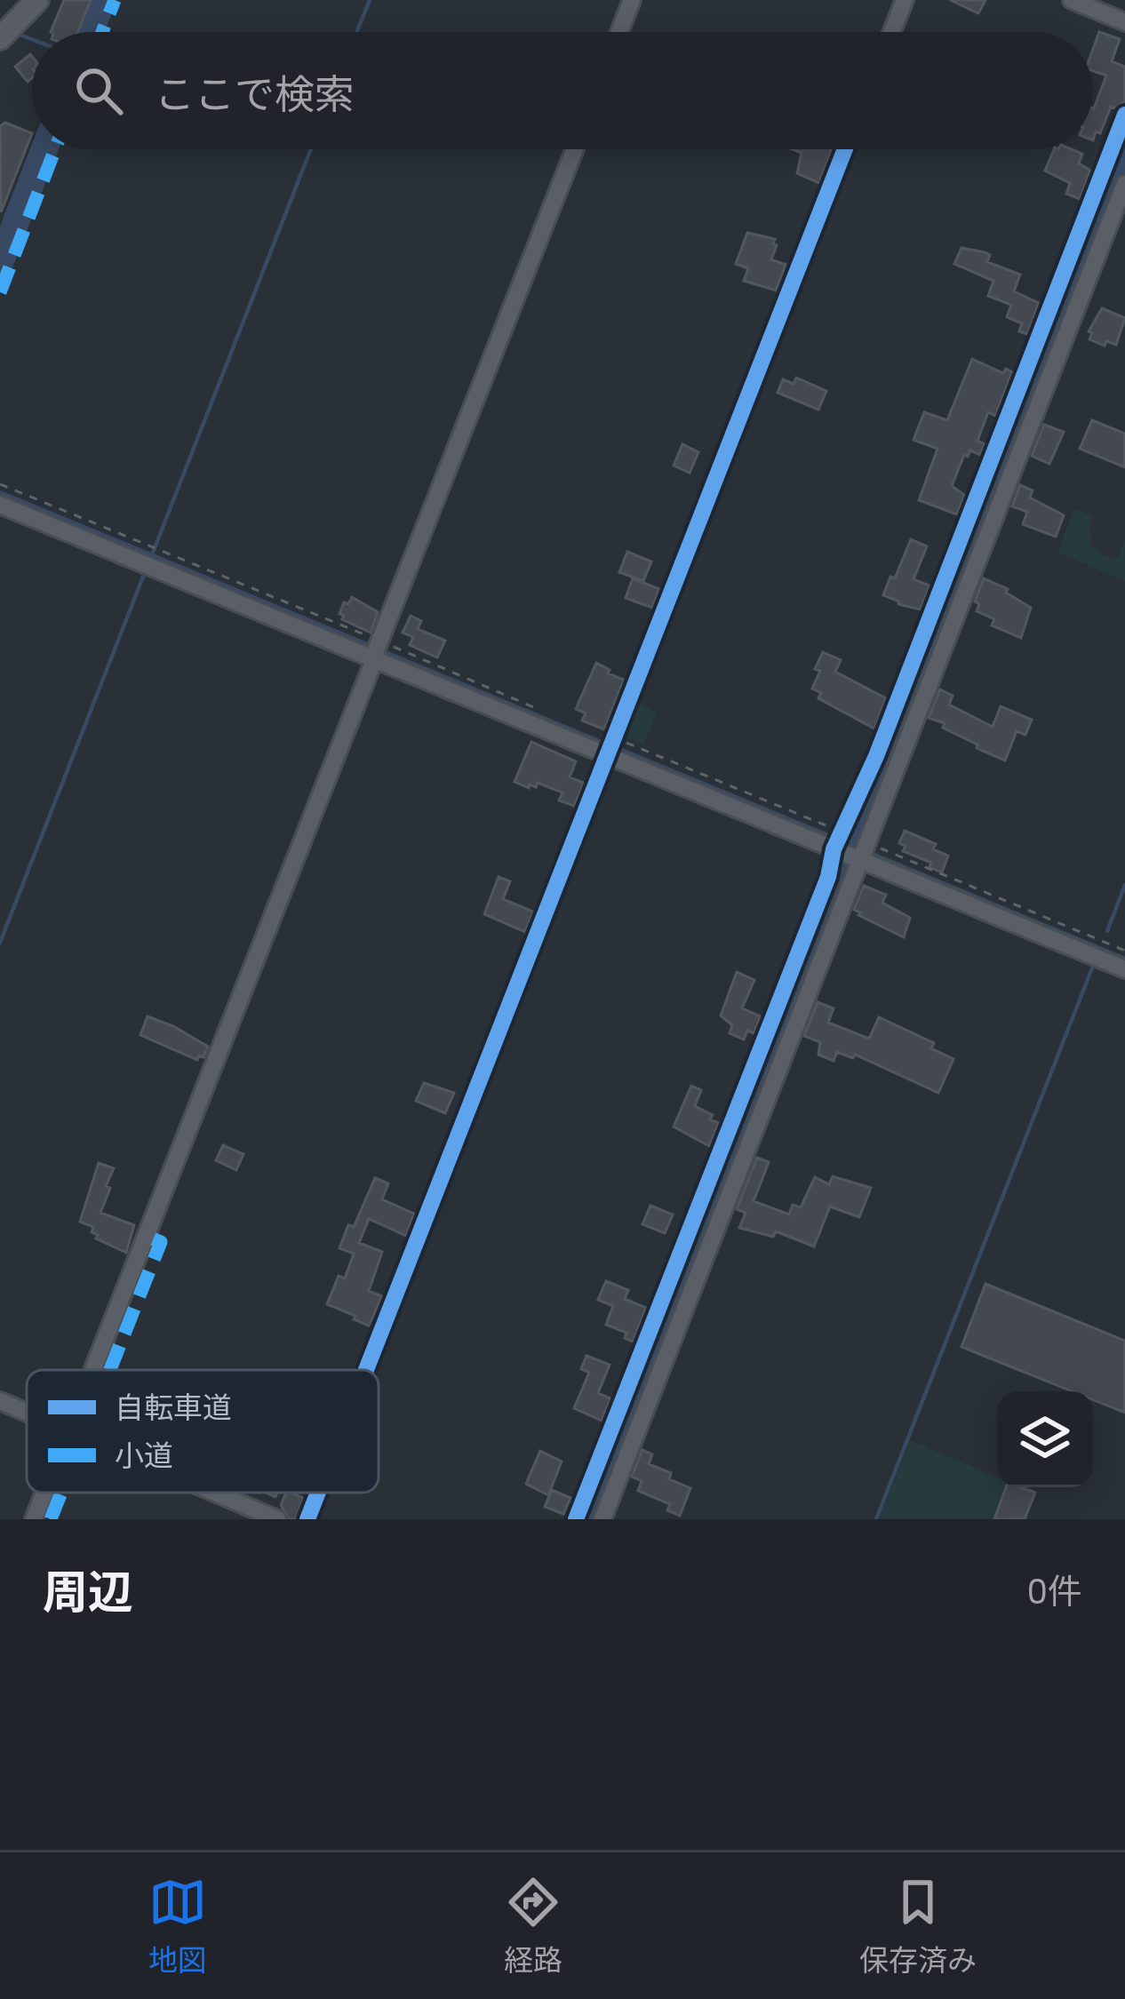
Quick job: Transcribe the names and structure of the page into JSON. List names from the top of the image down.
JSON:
{
  "legend": ["自転車道", "小道"],
  "page": {
    "search": "ここで検索",
    "heading": ["周辺", "0件"],
    "nav": ["地図", "経路", "保存済み"]
  }
}
